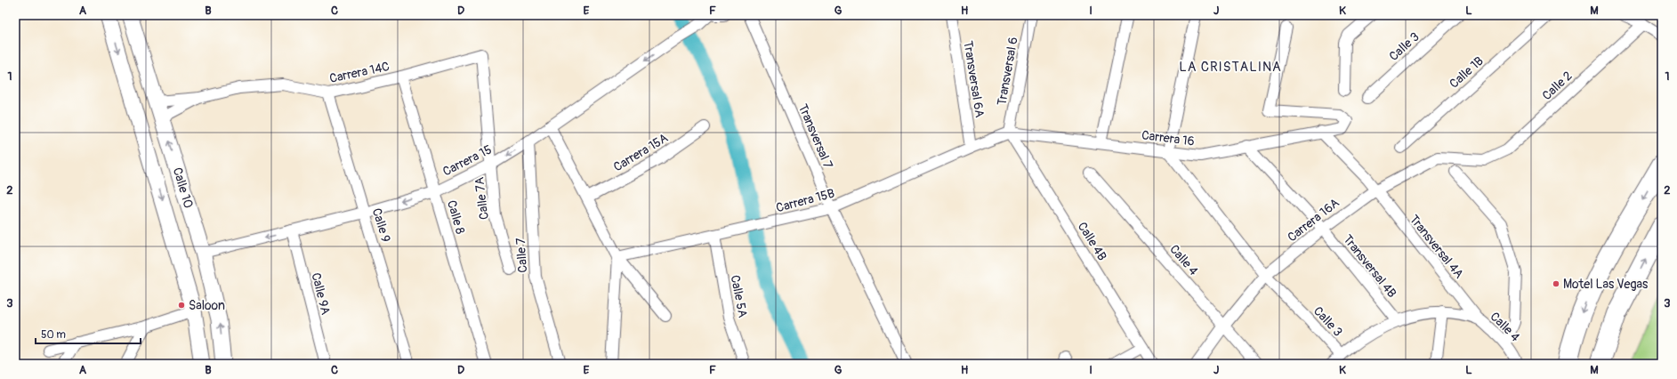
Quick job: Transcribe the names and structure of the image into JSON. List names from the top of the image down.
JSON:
{
  "streets": {
    "main road": ["Calle 10"],
    "street": [
      "Calle 3",
      "Transversal 6",
      "Carrera 14C",
      "Calle 1B",
      "Transversal 6A",
      "Calle 2",
      "Transversal 7",
      "Carrera 16",
      "Carrera 15A",
      "Carrera 15",
      "Calle 7A",
      "Carrera 15B",
      "Calle 8",
      "Carrera 16A",
      "Calle 9",
      "Calle 4B",
      "Transversal 4A",
      "Calle 7",
      "Calle 4",
      "Transversal 4B",
      "Calle 9A",
      "Calle 5A"
    ]
  },
  "crossings": [
    ["Calle 3", "Carrera 16A"],
    ["Calle 3", "Calle 4"],
    ["Transversal 6", "Carrera 16"],
    ["Transversal 6", "Carrera 15B"],
    ["Transversal 6", "Calle 4B"],
    ["Carrera 14C", "Carrera 15"],
    ["Carrera 14C", "Calle 10"],
    ["Carrera 14C", "Calle 7A"],
    ["Carrera 14C", "Calle 8"],
    ["Carrera 14C", "Calle 9"],
    ["Transversal 6A", "Carrera 15B"],
    ["Calle 2", "Carrera 16A"],
    ["Transversal 7", "Carrera 15B"],
    ["Carrera 16", "Carrera 15B"],
    ["Carrera 16", "Calle 4B"],
    ["Carrera 15", "Calle 10"],
    ["Carrera 15", "Calle 7A"],
    ["Carrera 15", "Calle 8"],
    ["Carrera 15", "Calle 9"],
    ["Carrera 15", "Calle 7"],
    ["Carrera 15", "Calle 9A"],
    ["Carrera 15B", "Calle 4B"],
    ["Carrera 15B", "Calle 5A"],
    ["Carrera 16A", "Transversal 4A"],
    ["Carrera 16A", "Calle 4"],
    ["Carrera 16A", "Transversal 4B"],
    ["Transversal 4A", "Calle 4"],
    ["Calle 4", "Transversal 4B"]
  ],
  "one_way": ["Carrera 15"],
  "districts": ["LA CRISTALINA"],
  "places": ["Motel Las Vegas", "Saloon"],
  "scale_bar": "50 m",
  "grid": {
    "columns": [
      "A",
      "B",
      "C",
      "D",
      "E",
      "F",
      "G",
      "H",
      "I",
      "J",
      "K",
      "L",
      "M"
    ],
    "rows": ["1", "2", "3"]
  }
}
